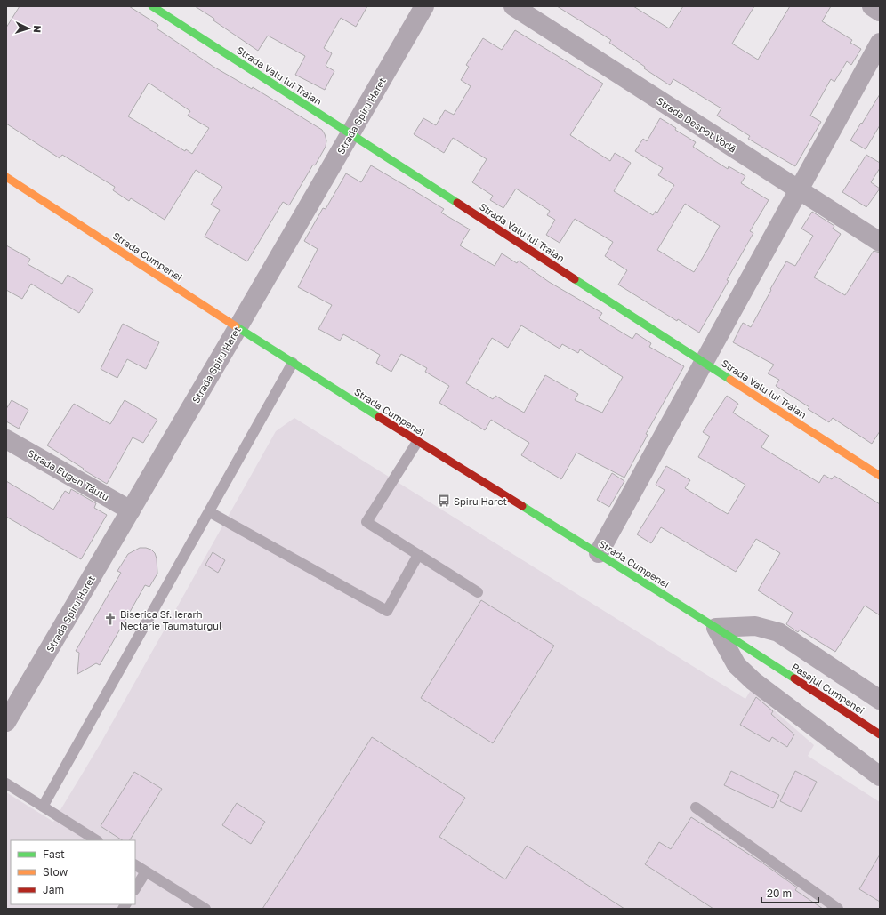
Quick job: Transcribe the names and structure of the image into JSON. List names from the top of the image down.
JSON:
{
  "streets": {
    "main road": ["Strada Valu lui Traian", "Strada Cumpenei", "Pasajul Cumpenei"],
    "street": ["Strada Spiru Haret", "Strada Despot Vodă", "Strada Eugen Tăutu"]
  },
  "crossings": [
    ["Strada Valu lui Traian", "Strada Spiru Haret"],
    ["Strada Spiru Haret", "Strada Cumpenei"],
    ["Strada Spiru Haret", "Strada Eugen Tăutu"],
    ["Strada Cumpenei", "Pasajul Cumpenei"]
  ],
  "places": {
    "bus stop": ["Spiru Haret"],
    "church": ["Biserica Sf. Ierarh Nectarie Taumaturgul"]
  },
  "legend": ["Fast", "Slow", "Jam"],
  "scale_bar": "20 m",
  "north": "right"
}
